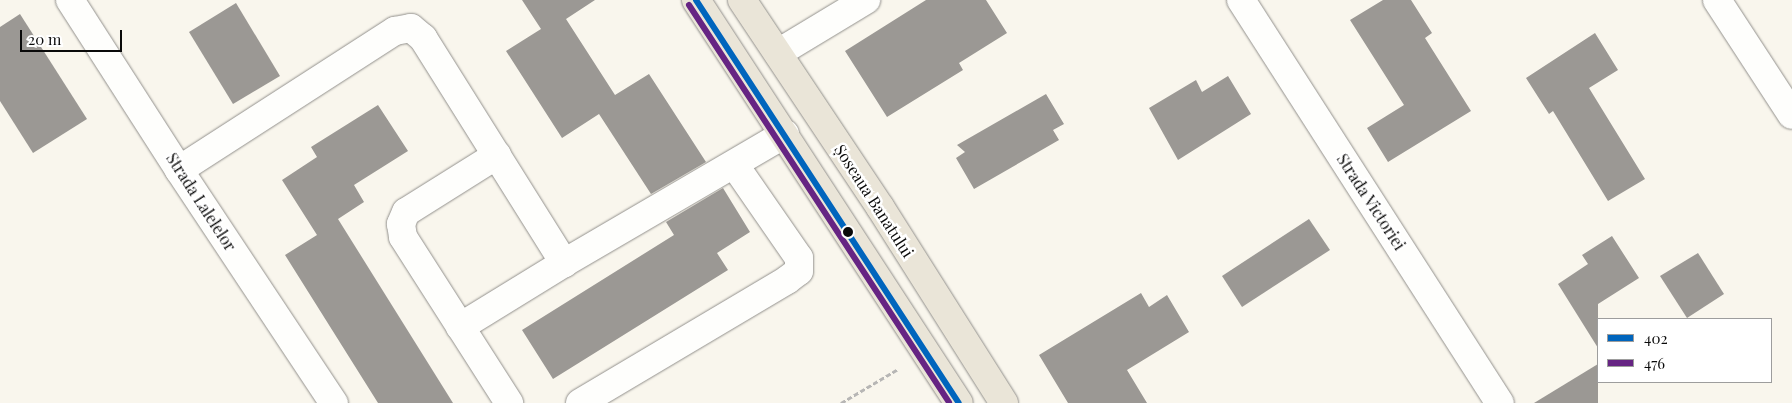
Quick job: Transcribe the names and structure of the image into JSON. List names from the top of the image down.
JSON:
{
  "streets": {
    "main road": ["Șoseaua Banatului"],
    "street": ["Strada Lalelelor", "Strada Victoriei"]
  },
  "lines": ["transit line 402", "transit line 476"],
  "legend": ["402", "476"],
  "scale_bar": "20 m"
}
